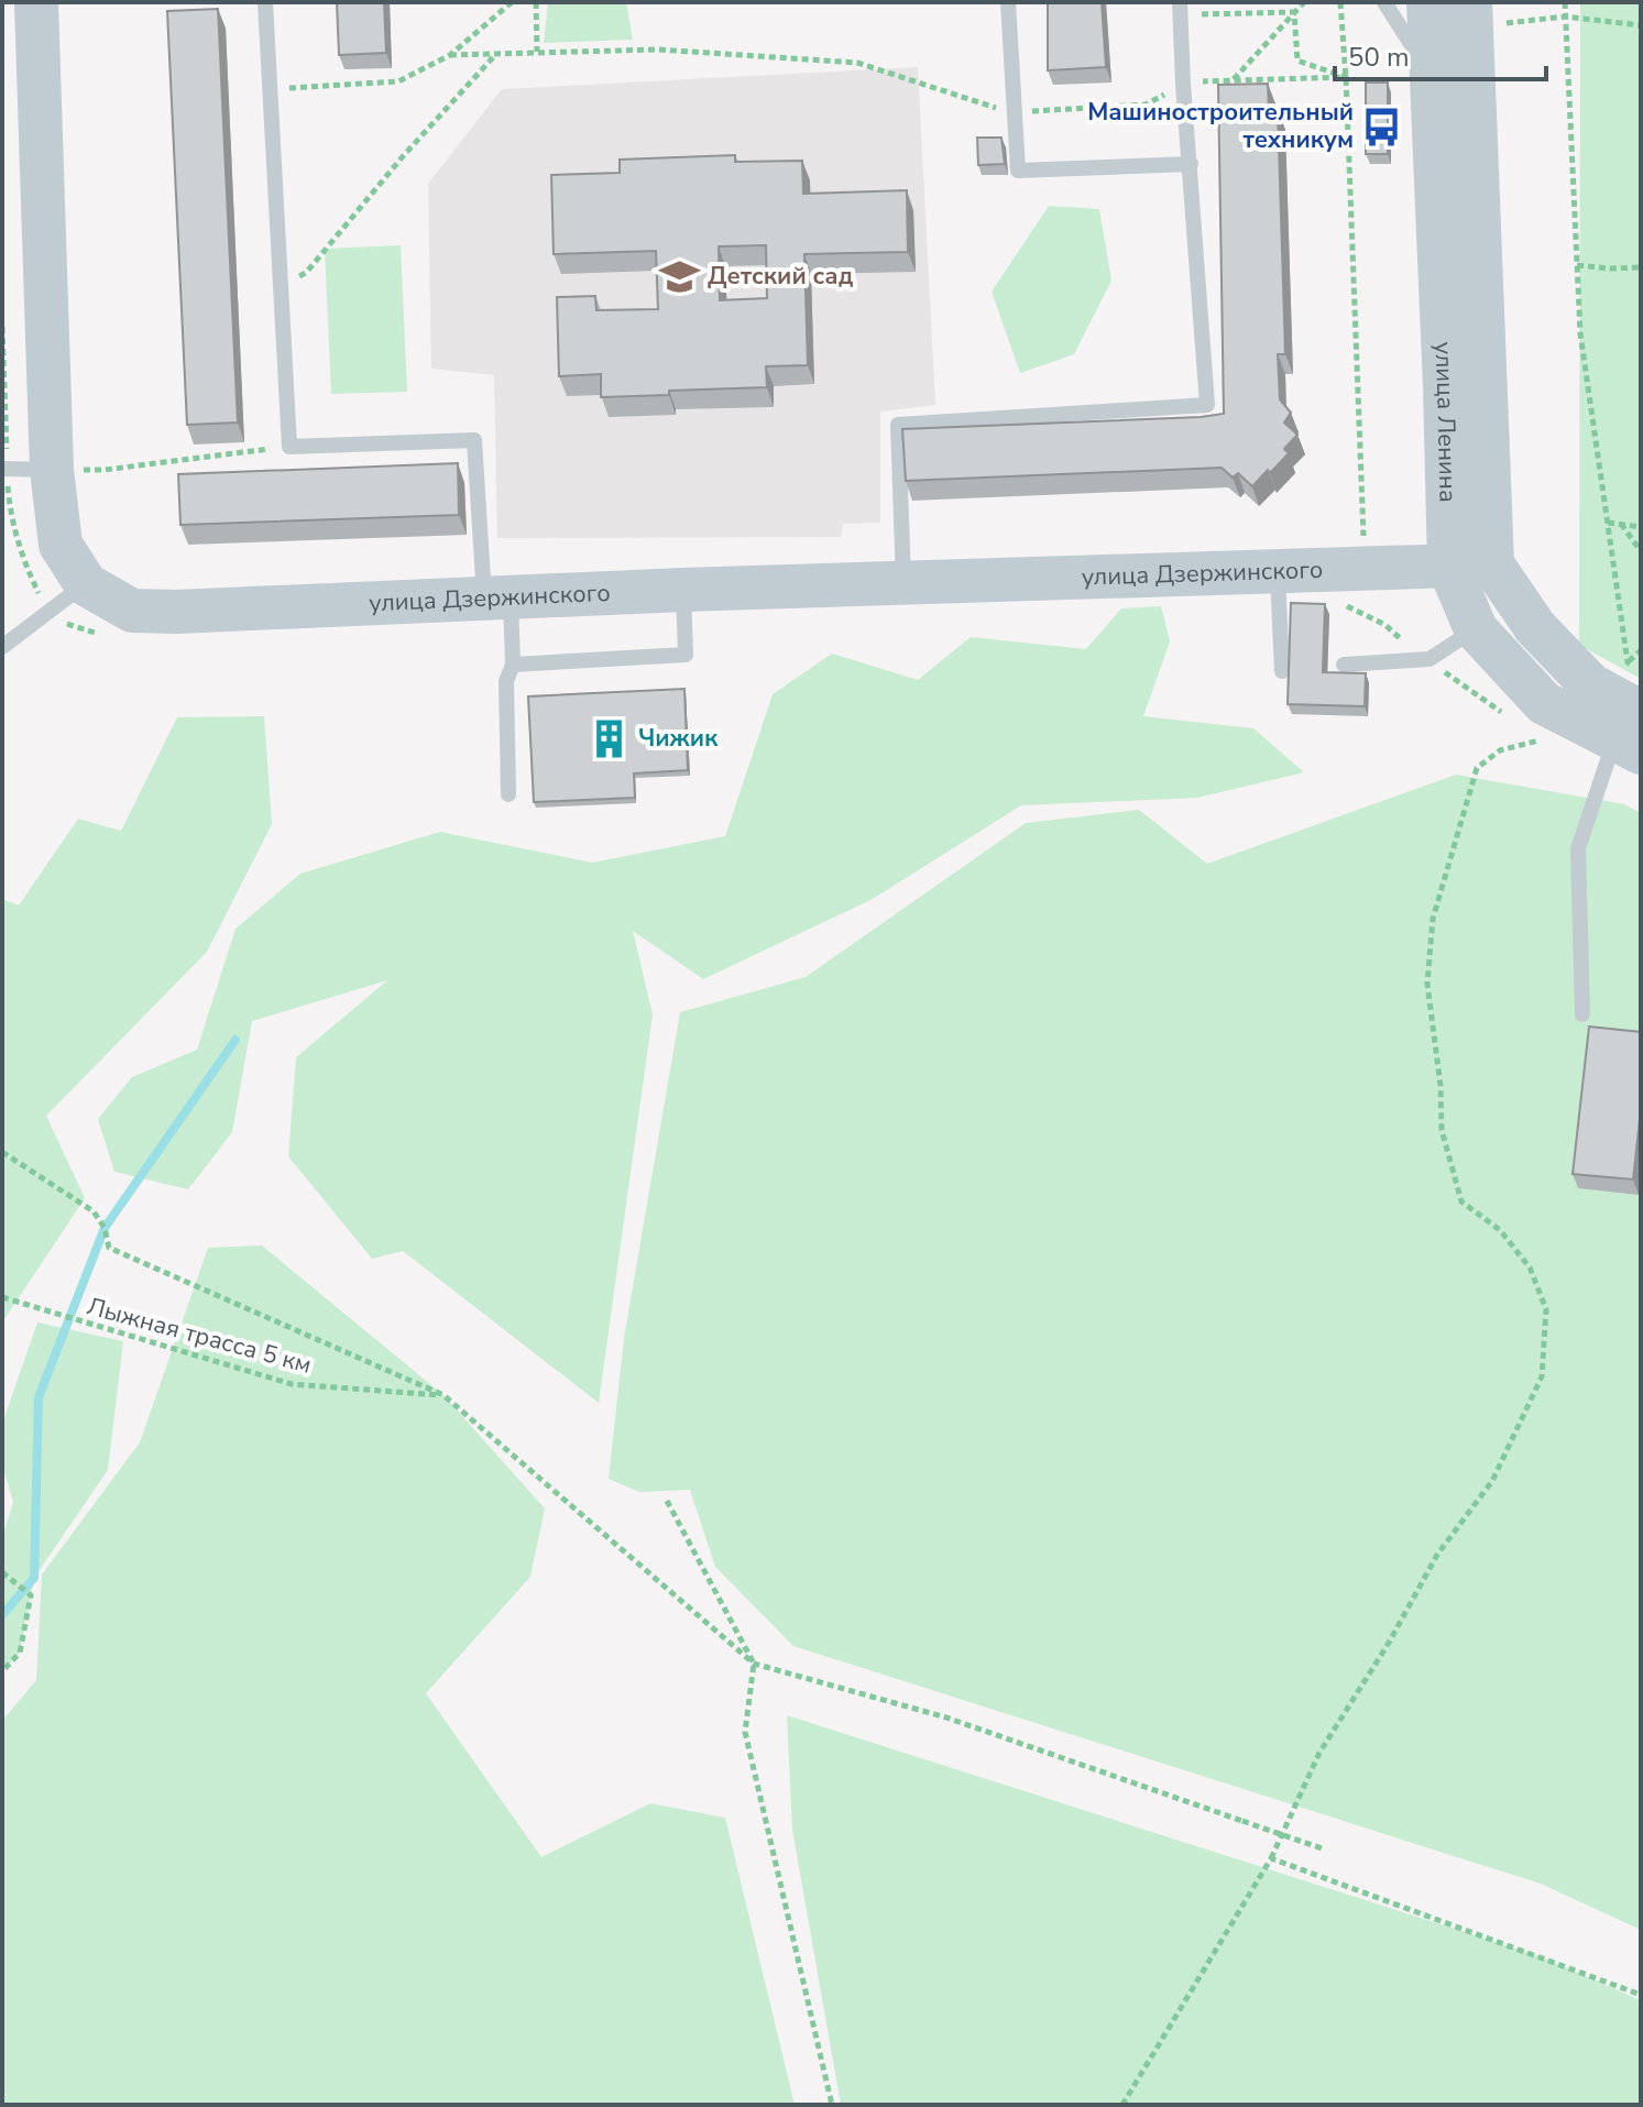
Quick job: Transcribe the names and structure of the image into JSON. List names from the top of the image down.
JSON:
{
  "streets": {
    "main road": ["улица Ленина", "улица Дзержинского"],
    "path": ["Лыжная трасса 5 км"]
  },
  "crossings": [
    ["улица Ленина", "улица Дзержинского"]
  ],
  "places": {
    "bus stop": ["Машиностроительный техникум"],
    "school or university": ["Детский сад"],
    "building": ["Чижик"]
  },
  "scale_bar": "50 m"
}
